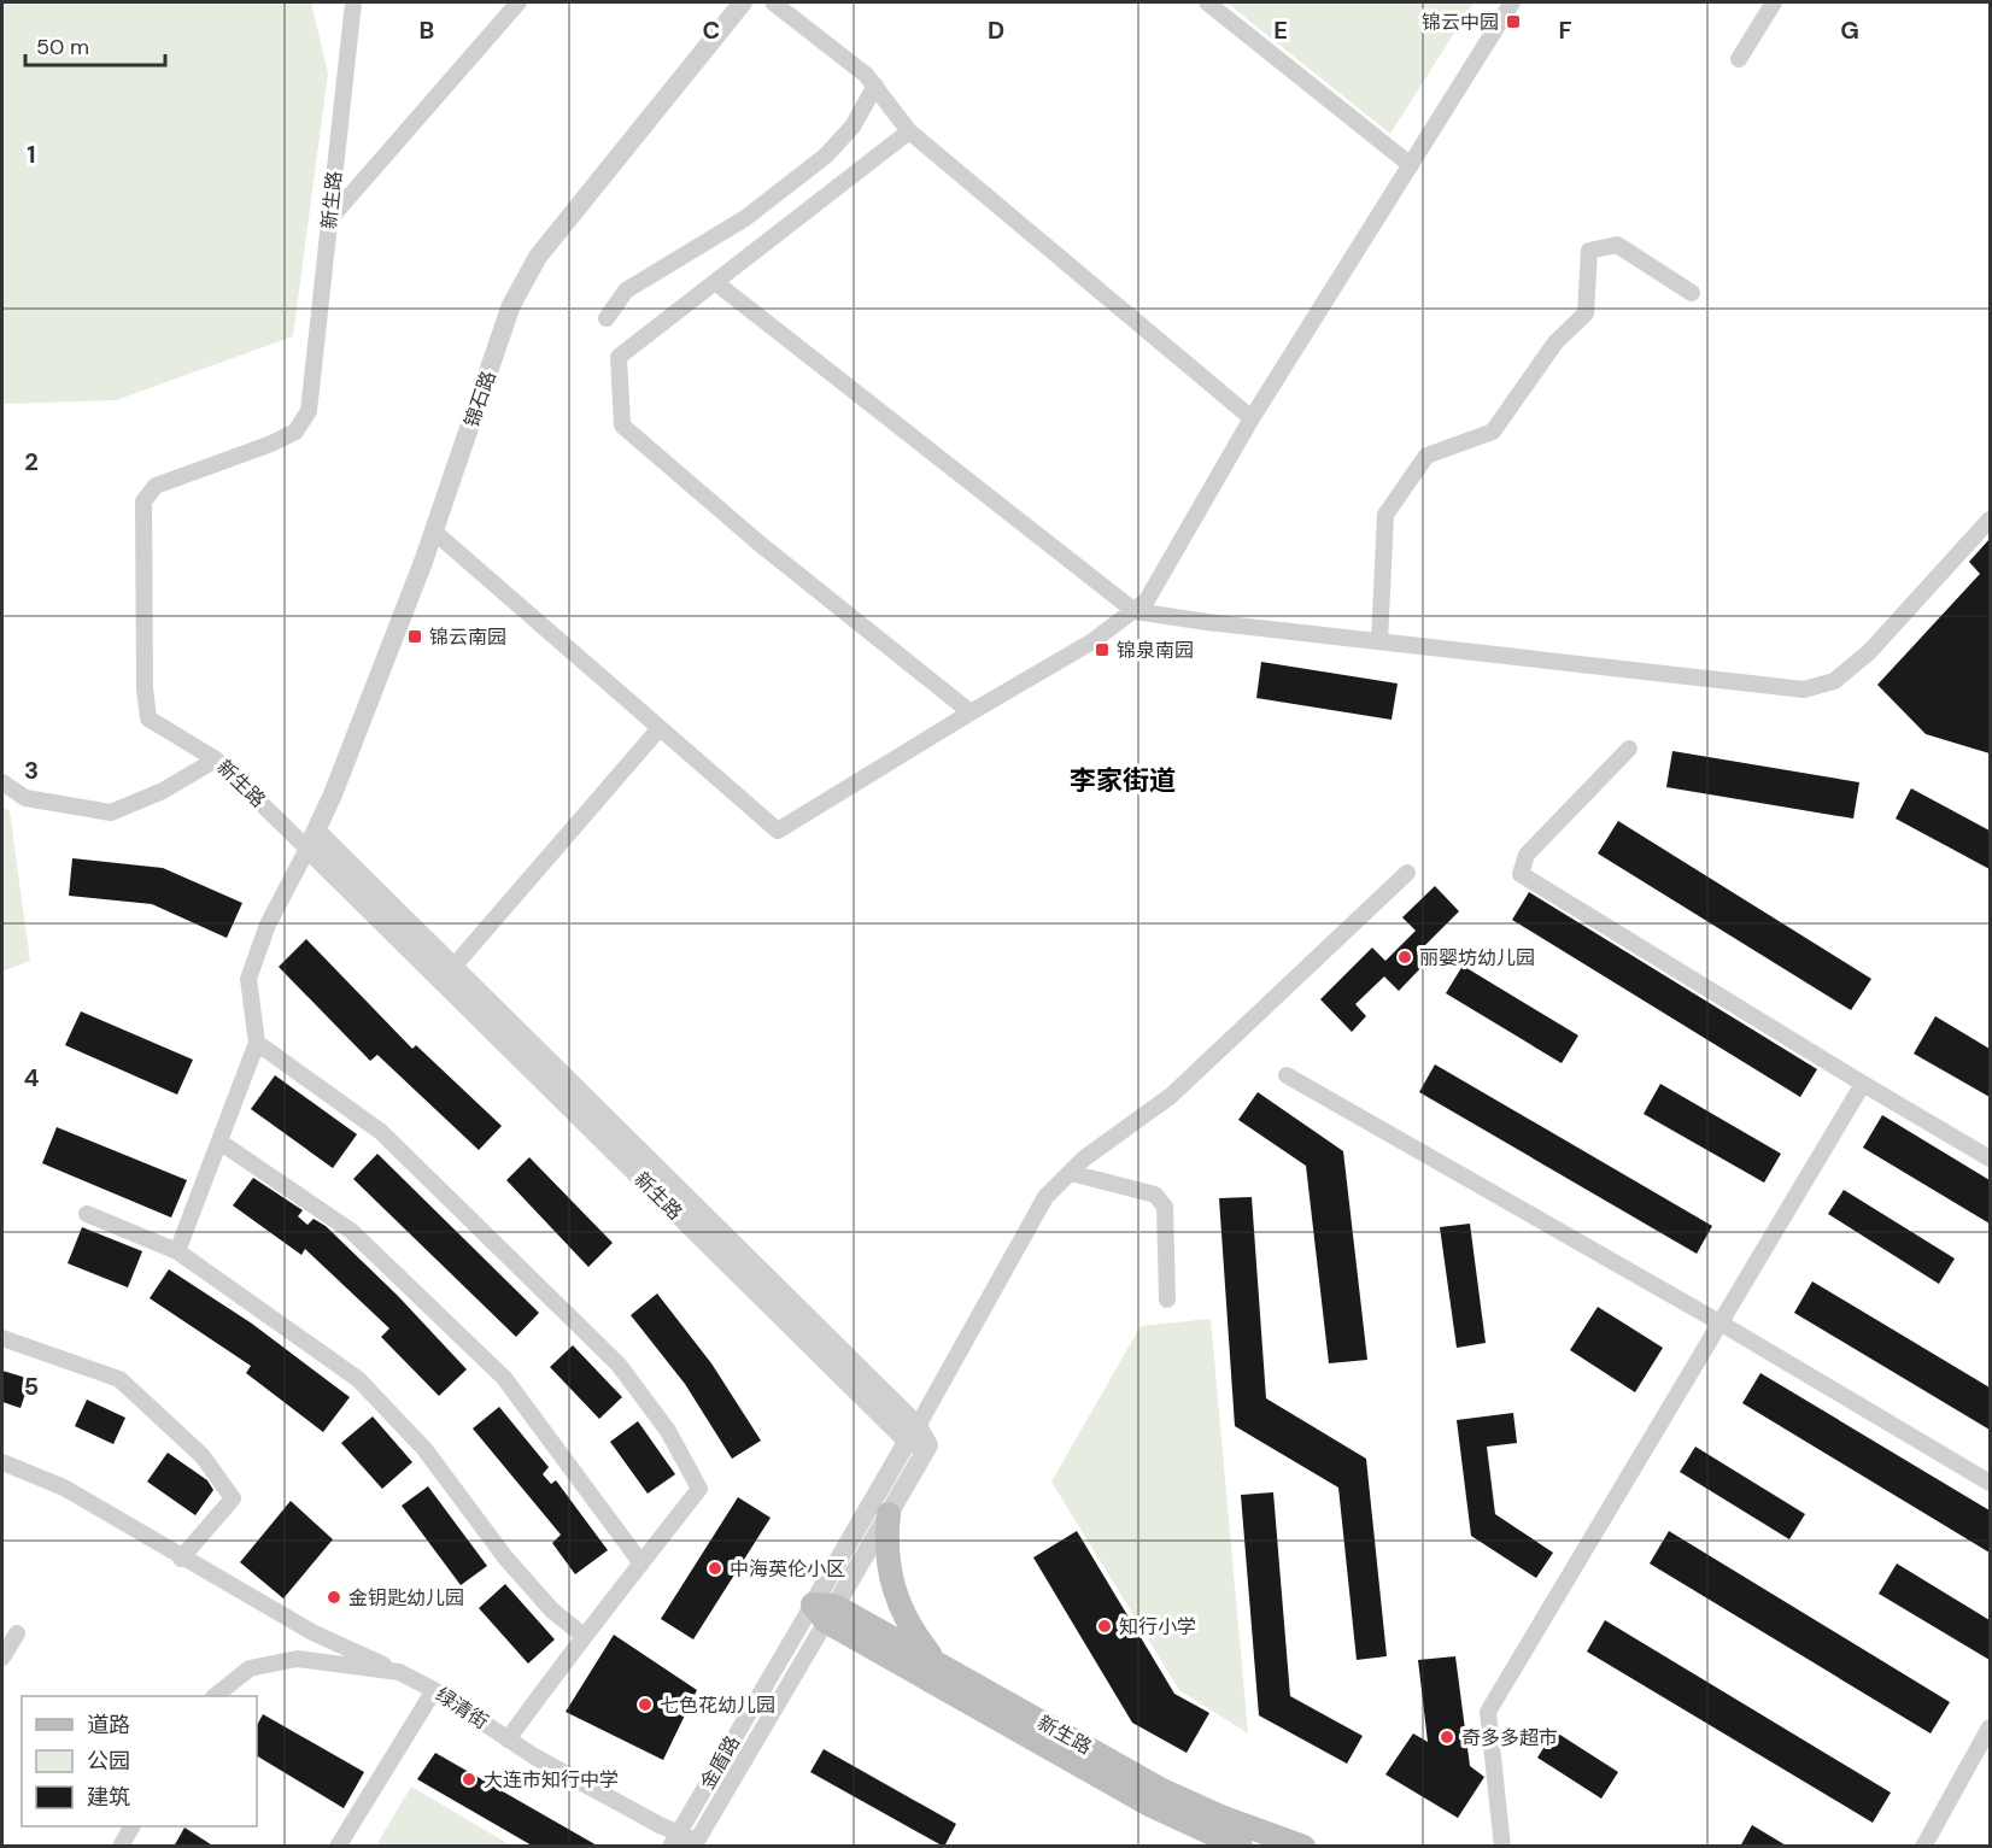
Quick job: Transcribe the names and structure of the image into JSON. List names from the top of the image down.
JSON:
{
  "streets": {
    "main road": ["新生路"],
    "street": ["锦石路", "绿清街", "金盾路"]
  },
  "crossings": [
    ["新生路", "锦石路"],
    ["新生路", "金盾路"],
    ["绿清街", "金盾路"]
  ],
  "districts": ["李家街道"],
  "places": {
    "transit": ["锦云中园", "锦云南园", "锦泉南园"],
    "other": [
      "丽婴坊幼儿园",
      "中海英伦小区",
      "金钥匙幼儿园",
      "知行小学",
      "七色花幼儿园",
      "奇多多超市",
      "大连市知行中学"
    ]
  },
  "legend": ["道路", "公园", "建筑"],
  "scale_bar": "50 m",
  "grid": {
    "columns": [
      "B",
      "C",
      "D",
      "E",
      "F",
      "G"
    ],
    "rows": [
      "1",
      "2",
      "3",
      "4",
      "5"
    ]
  }
}
